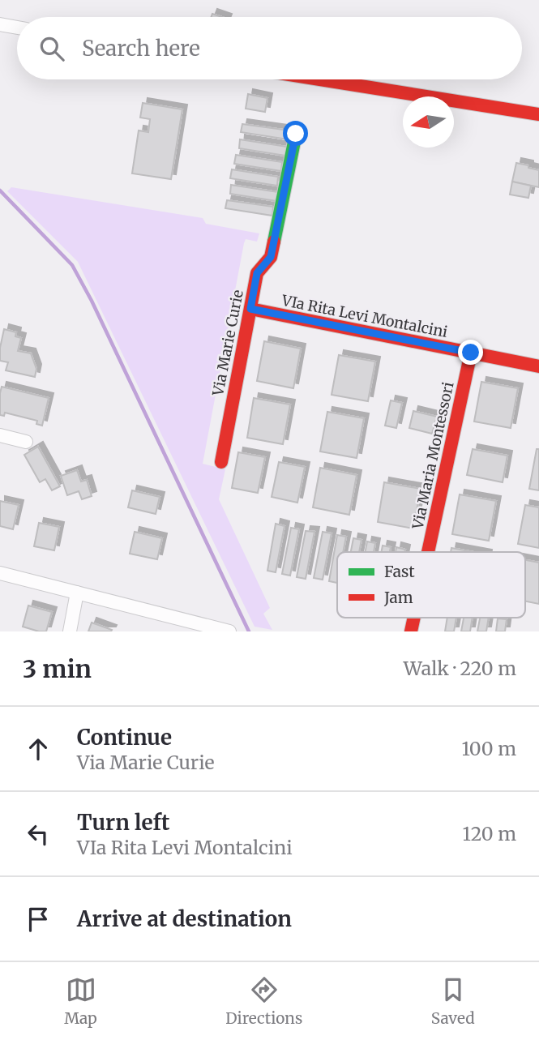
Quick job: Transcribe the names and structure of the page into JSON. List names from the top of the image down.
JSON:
{
  "streets": {
    "street": ["VIa Rita Levi Montalcini", "Via Marie Curie", "Via Maria Montessori"]
  },
  "crossings": [
    ["VIa Rita Levi Montalcini", "Via Marie Curie"],
    ["VIa Rita Levi Montalcini", "Via Maria Montessori"]
  ],
  "legend": ["Fast", "Jam"],
  "north": "left",
  "page": {
    "search": "Search here",
    "heading": ["3 min", "Walk · 220 m"],
    "list": [
      ["Continue", "Via Marie Curie", "100 m"],
      ["Turn left", "VIa Rita Levi Montalcini", "120 m"],
      "Arrive at destination"
    ],
    "nav": ["Map", "Directions", "Saved"]
  }
}
